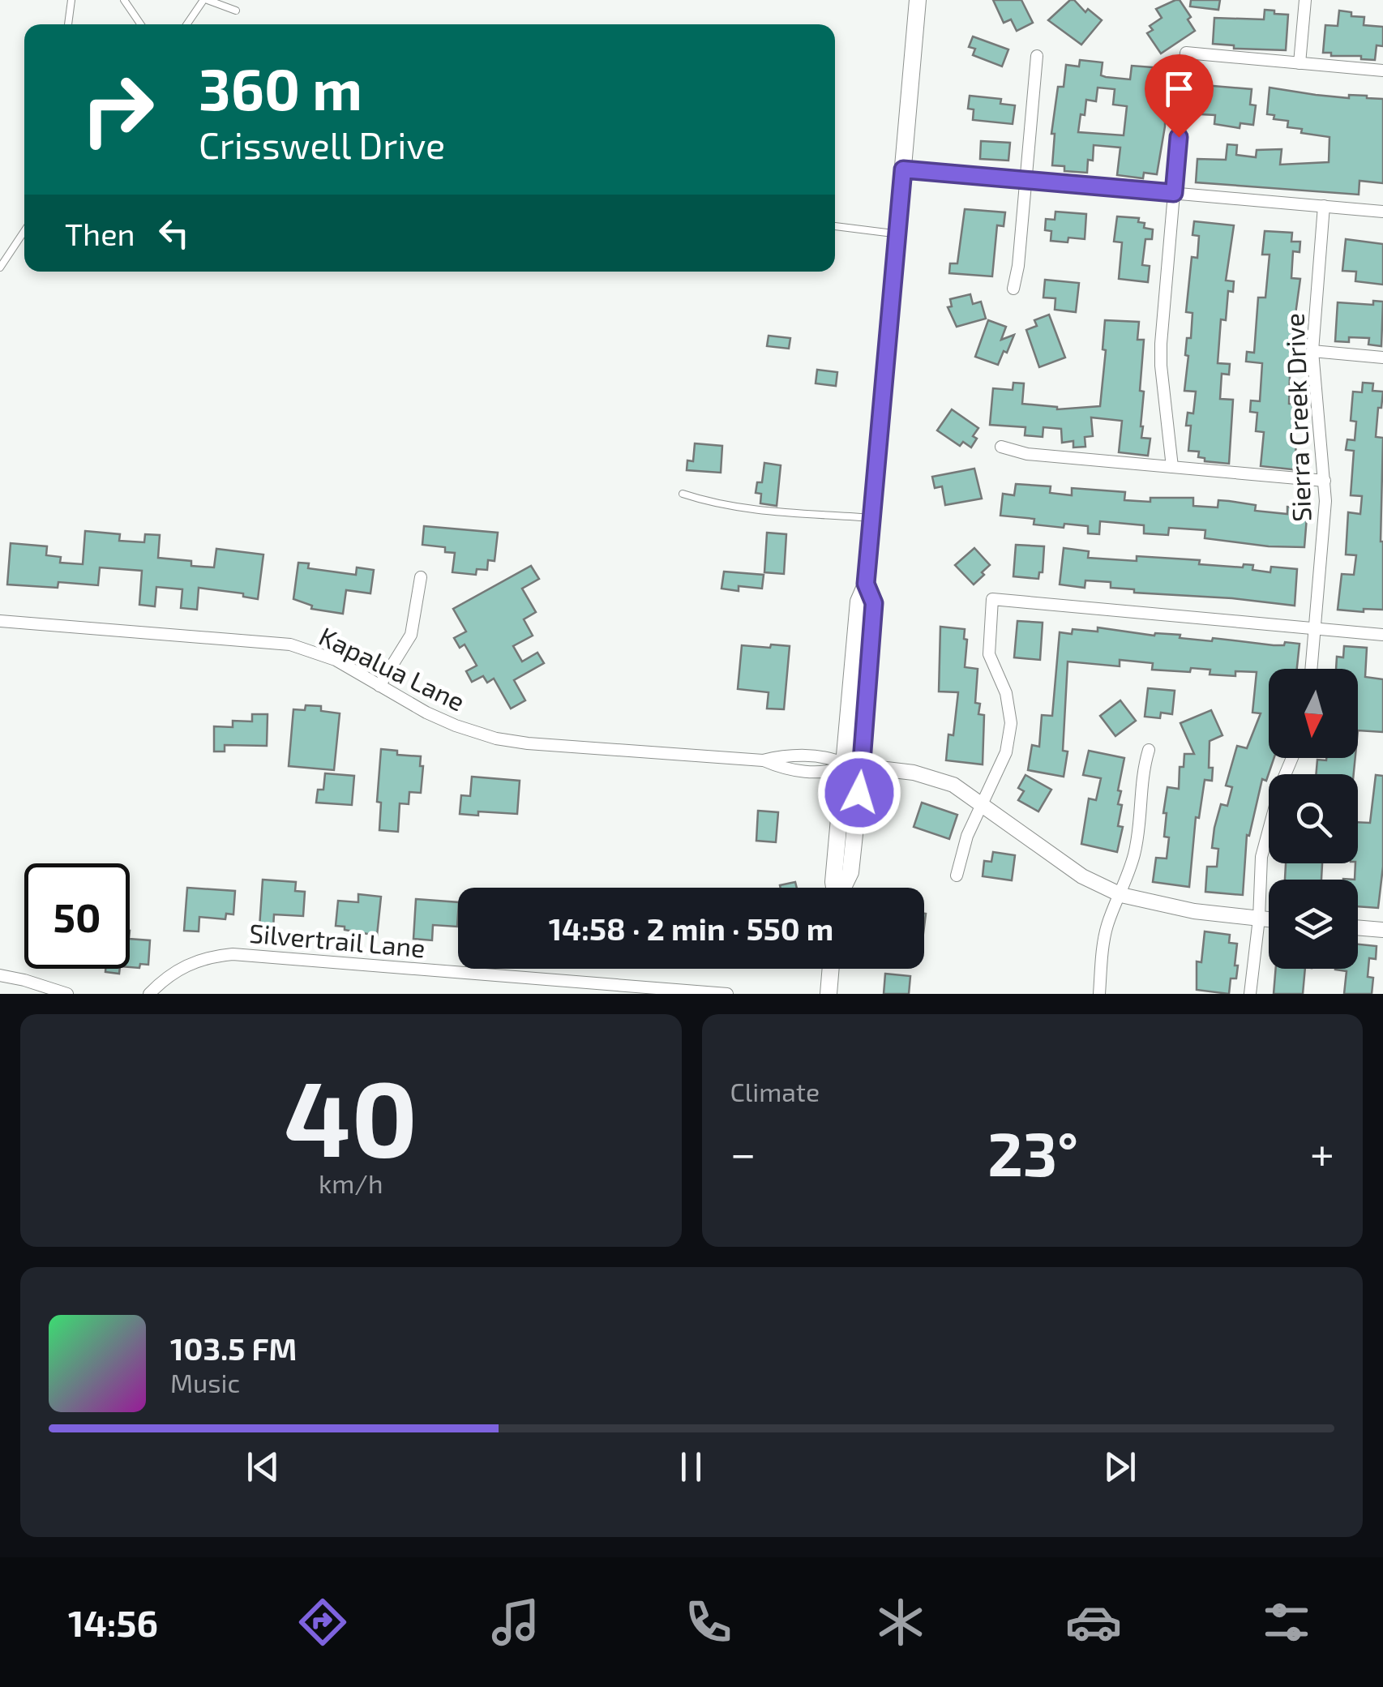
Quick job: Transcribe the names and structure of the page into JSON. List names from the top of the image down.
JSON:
{
  "streets": {
    "street": ["Sierra Creek Drive", "Kapalua Lane", "Silvertrail Lane"]
  },
  "north": "bottom",
  "page": {
    "turn": ["360 m", "Crisswell Drive"],
    "then": "Then",
    "limit": "50",
    "trip": "14:58 · 2 min · 550 m",
    "tile": [
      ["40", "km/h"],
      "Climate"
    ],
    "heat": ["−", "23°", "+"],
    "song": ["103.5 FM", "Music"],
    "tabs": "14:56"
  }
}
